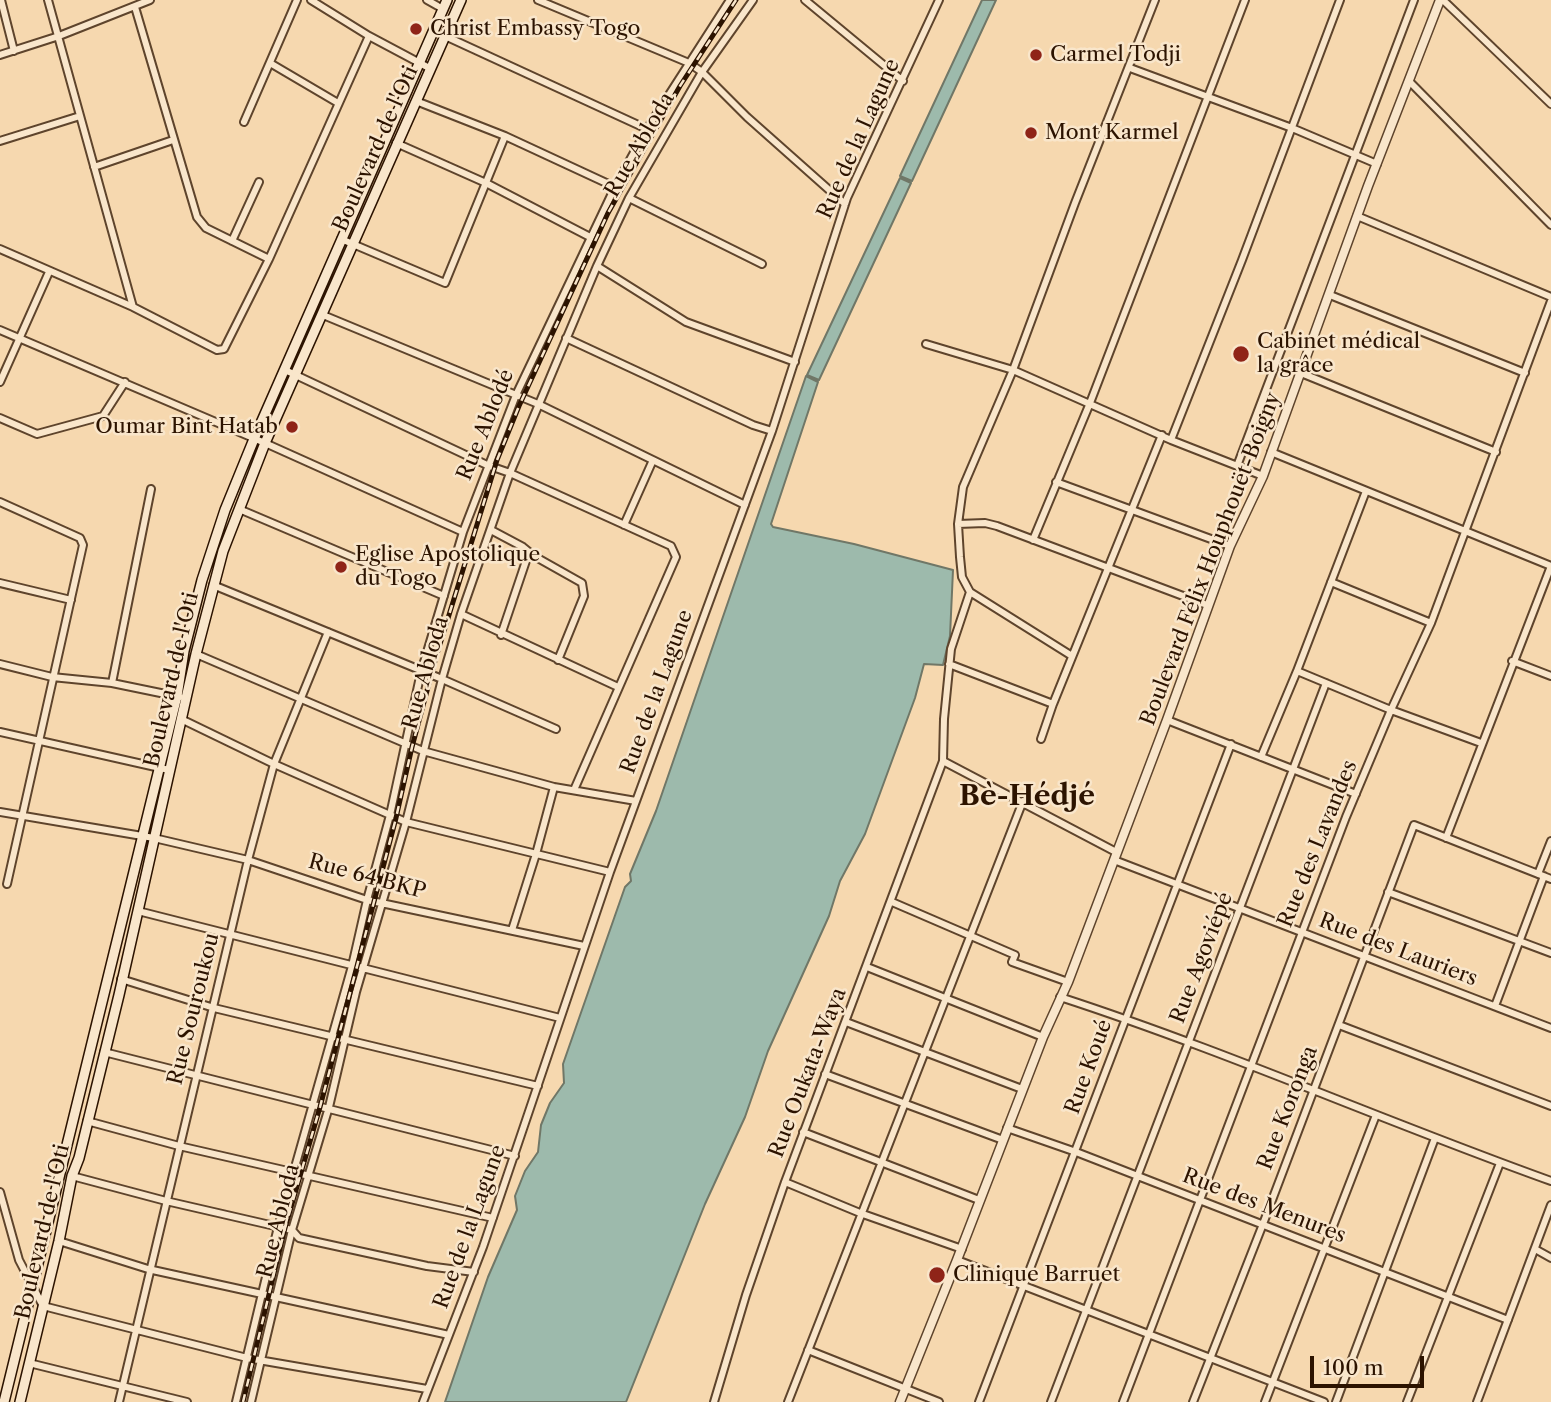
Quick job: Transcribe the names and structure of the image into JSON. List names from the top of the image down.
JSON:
{
  "streets": {
    "main road": ["Boulevard de l'Oti"],
    "street": [
      "Rue de la Lagune",
      "Rue Abloda",
      "Rue Ablodé",
      "Boulevard Félix Houphouët-Boigny",
      "Rue des Lavandes",
      "Rue 64 BKP",
      "Rue des Lauriers",
      "Rue Agoviépé",
      "Rue Souroukou",
      "Rue Koué",
      "Rue Oukata-Waya",
      "Rue Koronga",
      "Rue des Menures"
    ]
  },
  "crossings": [
    ["Rue de la Lagune", "Rue 64 BKP"],
    ["Rue Abloda", "Rue 64 BKP"],
    ["Boulevard de l'Oti", "Rue 64 BKP"],
    ["Rue Ablodé", "Rue 64 BKP"],
    ["Boulevard Félix Houphouët-Boigny", "Rue des Lauriers"],
    ["Boulevard Félix Houphouët-Boigny", "Rue des Menures"],
    ["Rue des Lavandes", "Rue des Lauriers"],
    ["Rue des Lavandes", "Rue des Menures"],
    ["Rue 64 BKP", "Rue Souroukou"],
    ["Rue des Lauriers", "Rue Agoviépé"],
    ["Rue des Lauriers", "Rue Koué"],
    ["Rue des Lauriers", "Rue Oukata-Waya"],
    ["Rue des Lauriers", "Rue Koronga"],
    ["Rue Agoviépé", "Rue des Menures"],
    ["Rue Koué", "Rue des Menures"],
    ["Rue Koronga", "Rue des Menures"]
  ],
  "districts": ["Bè-Hédjé"],
  "places": [
    "Christ Embassy Togo",
    "Carmel Todji",
    "Mont Karmel",
    "Cabinet médical la grâce",
    "Oumar Bint Hatab",
    "Eglise Apostolique du Togo",
    "Clinique Barruet"
  ],
  "scale_bar": "100 m"
}
